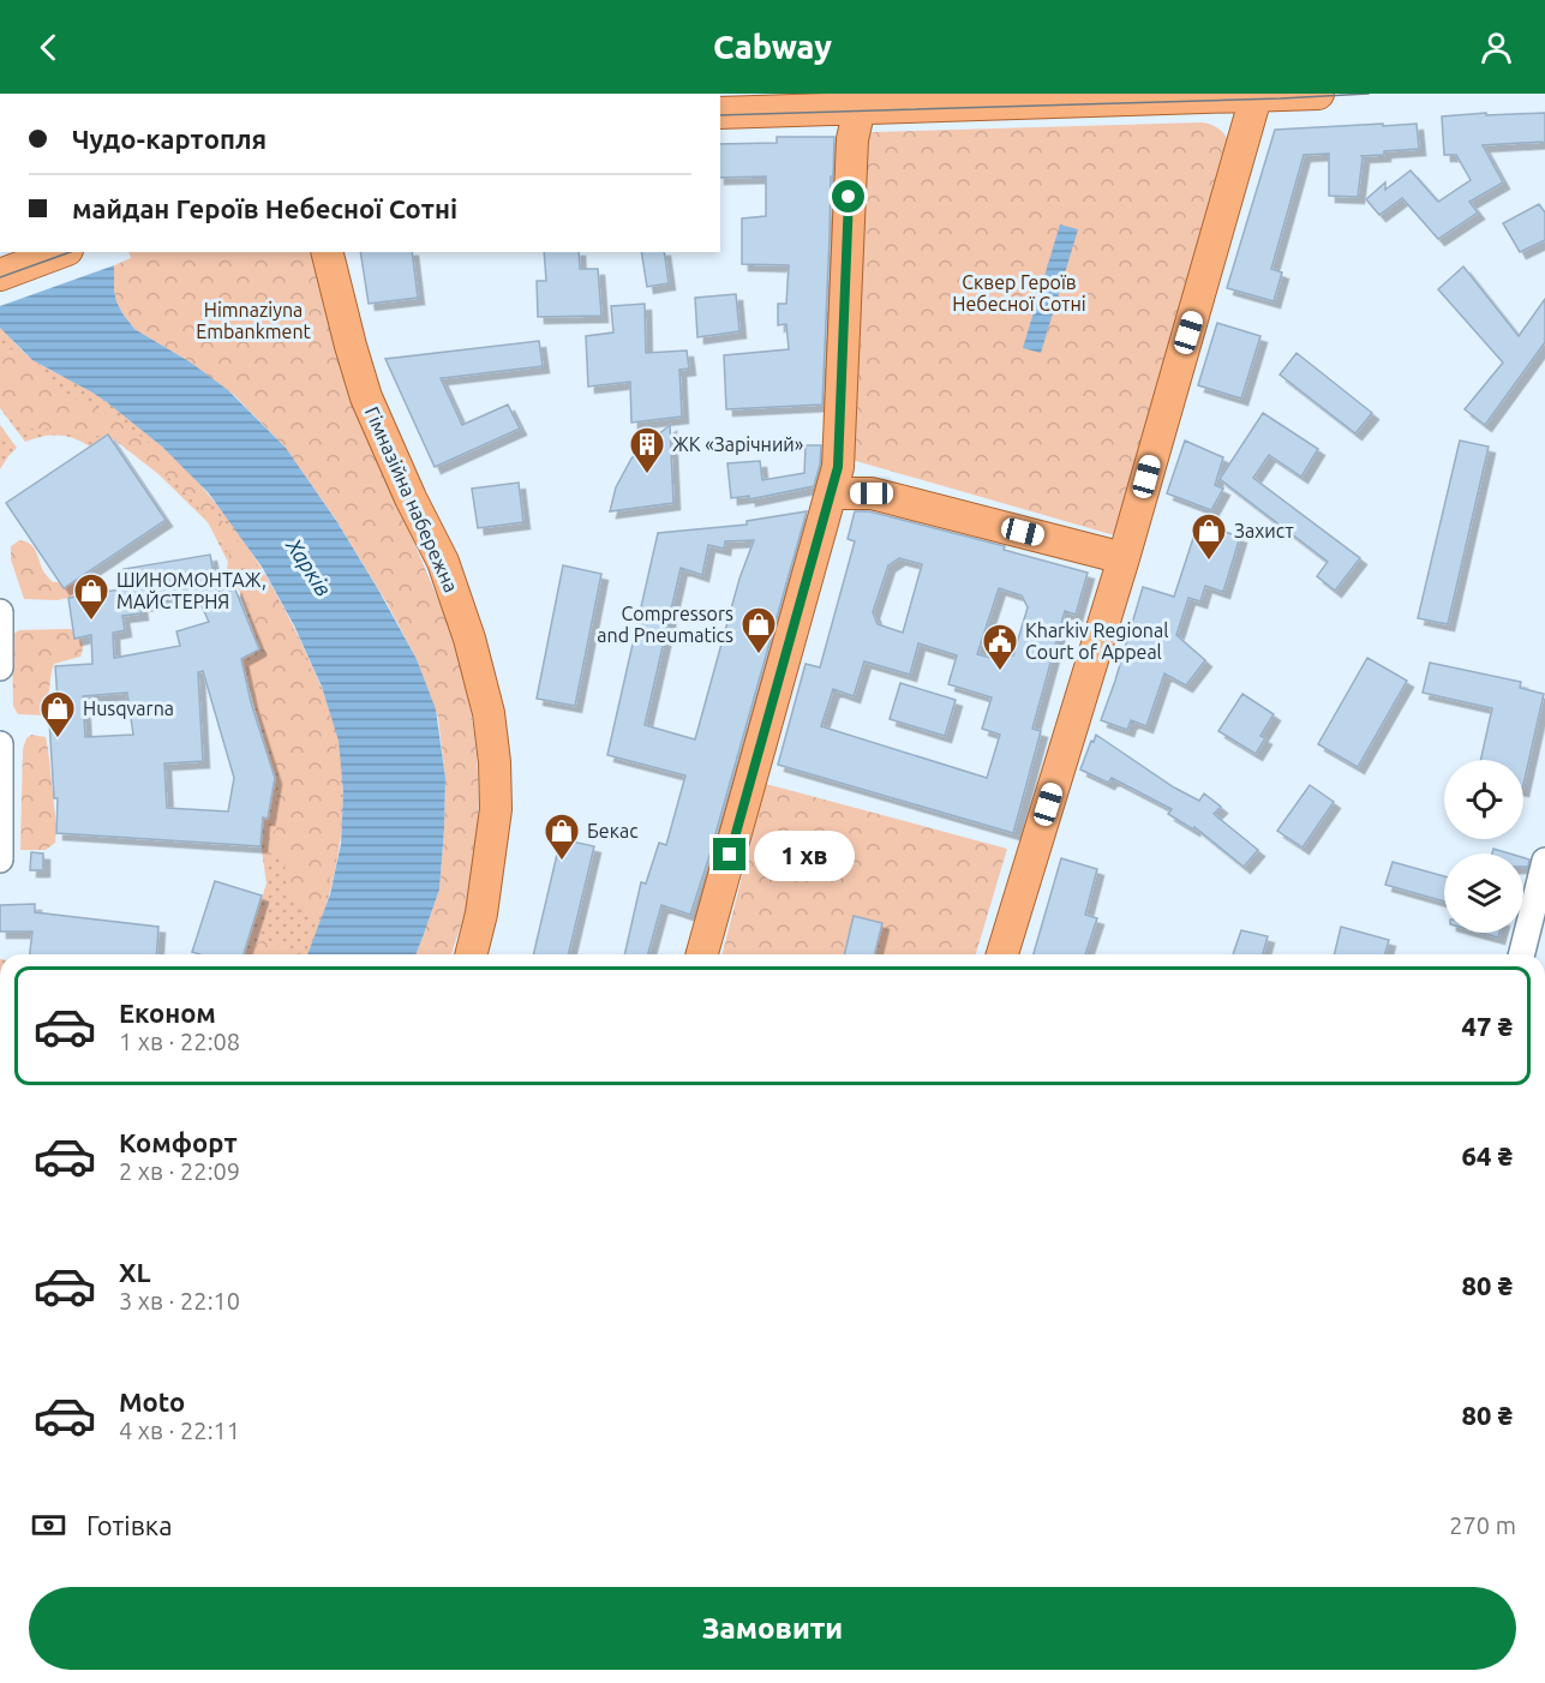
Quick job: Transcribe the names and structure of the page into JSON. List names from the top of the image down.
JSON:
{
  "streets": {
    "main road": ["Гімназійна набережна"]
  },
  "water": ["Харків"],
  "parks": ["Сквер Героїв Небесної Сотні", "Himnaziyna Embankment"],
  "places": {
    "building": ["ЖК «Зарічний»"],
    "shop": [
      "Захист",
      "ШИНОМОНТАЖ, МАЙСТЕРНЯ",
      "Compressors and Pneumatics",
      "Husqvarna",
      "Бекас"
    ],
    "public building": ["Kharkiv Regional Court of Appeal"]
  },
  "page": {
    "header": "Cabway",
    "banner": ["Чудо-картопля", "майдан Героїв Небесної Сотні"],
    "bubble": "1 хв",
    "list": [
      {
        "name": "Економ",
        "note": "1 хв · 22:08",
        "value": "47 ₴"
      },
      {
        "name": "Комфорт",
        "note": "2 хв · 22:09",
        "value": "64 ₴"
      },
      {
        "name": "XL",
        "note": "3 хв · 22:10",
        "value": "80 ₴"
      },
      {
        "name": "Moto",
        "note": "4 хв · 22:11",
        "value": "80 ₴"
      }
    ],
    "pay": ["Готівка", "270 m"],
    "buttons": "Замовити"
  }
}
